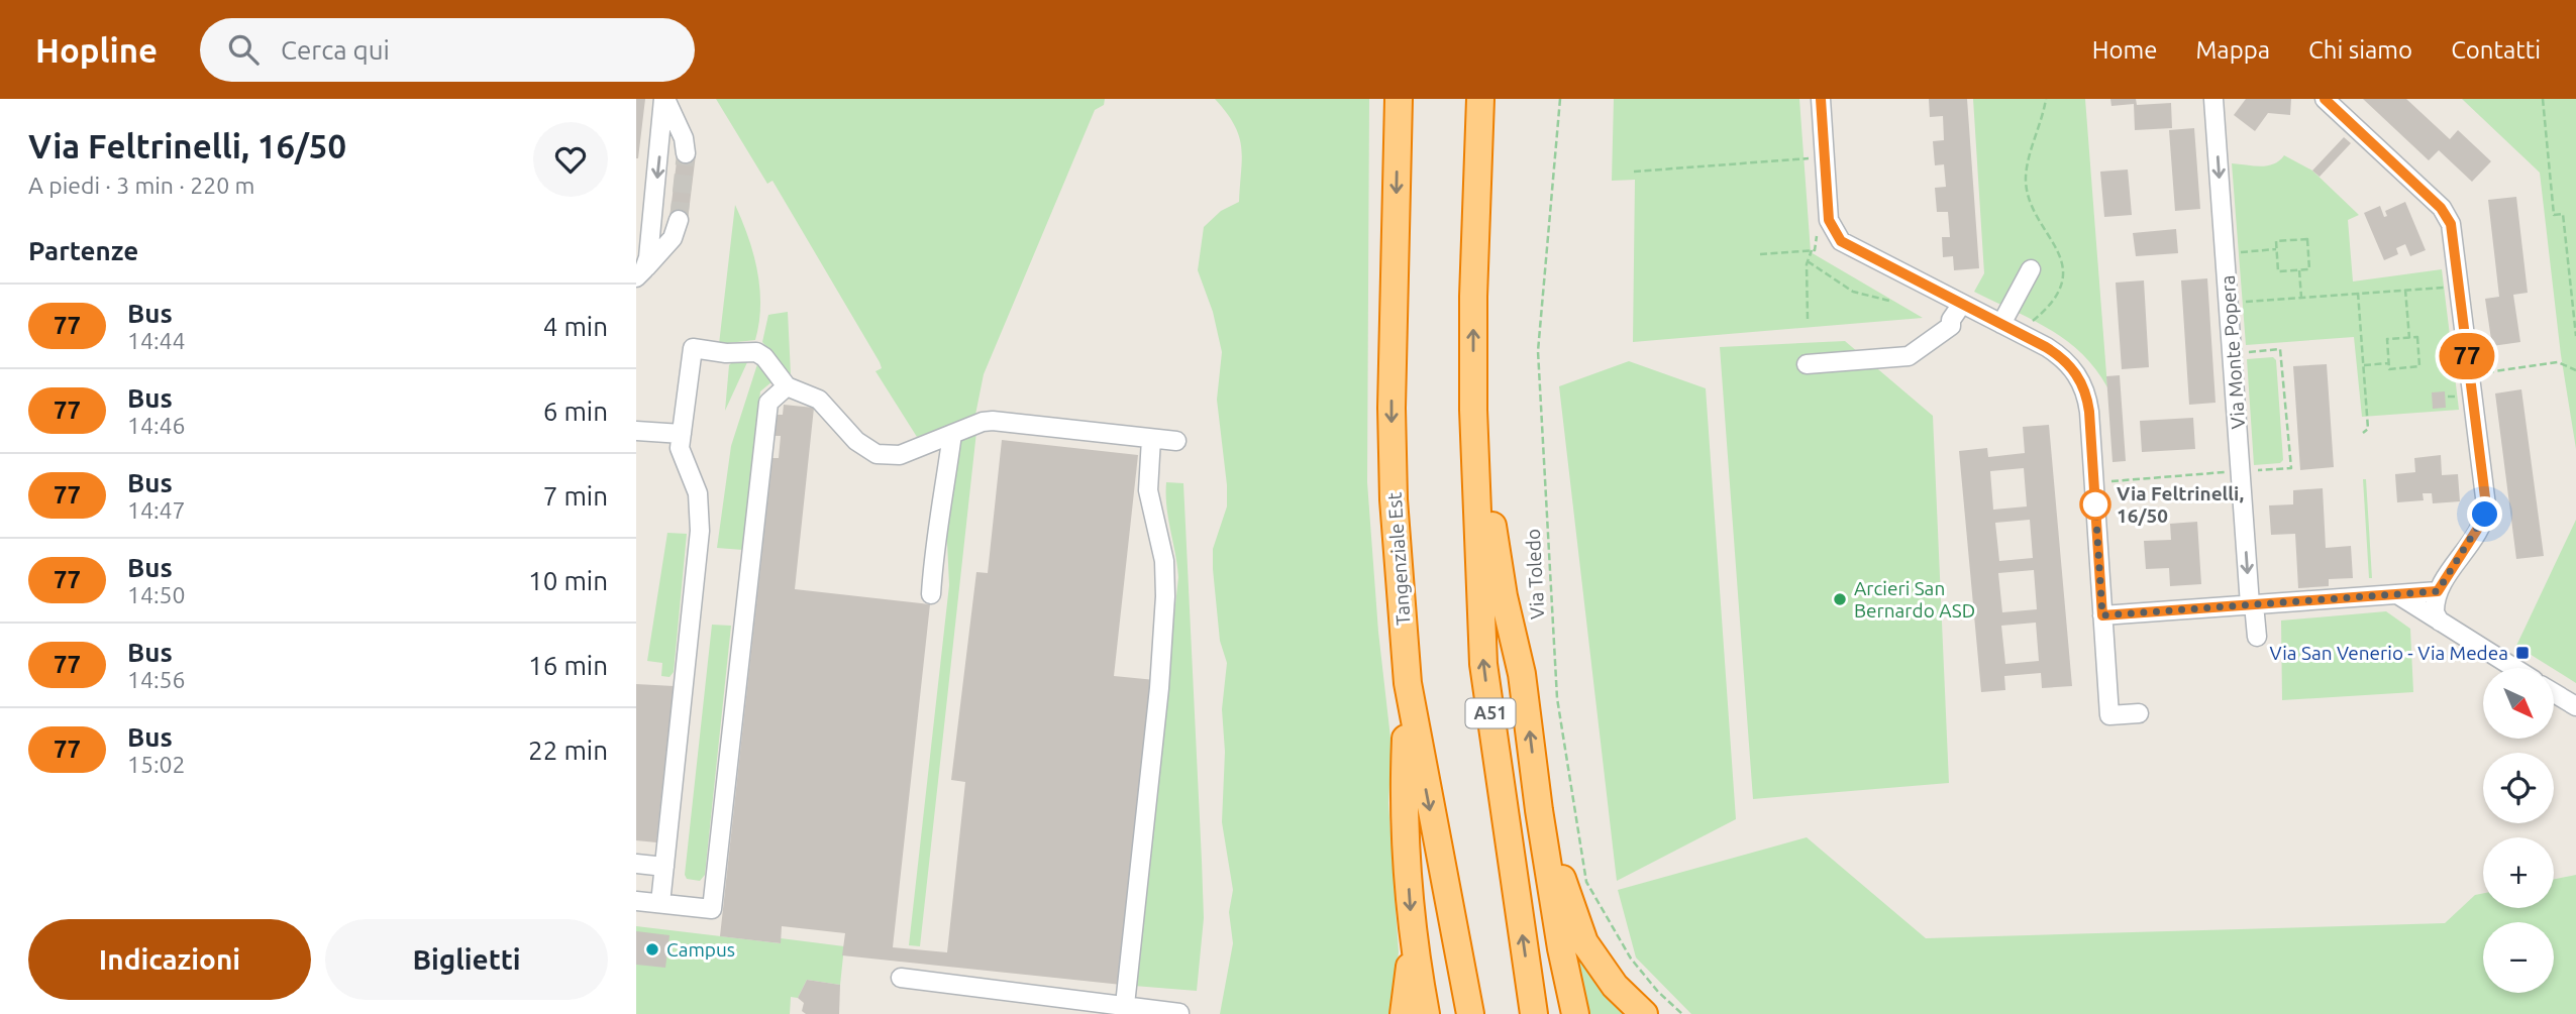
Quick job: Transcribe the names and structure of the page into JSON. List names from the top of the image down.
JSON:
{
  "streets": {
    "highway": ["Tangenziale Est", "A51"],
    "street": ["Via Monte Popera"],
    "path": ["Via Toledo"]
  },
  "one_way": ["Via Monte Popera"],
  "places": {
    "other": ["Via Feltrinelli, 16/50", "Arcieri San Bernardo ASD", "Campus"],
    "transit": ["Via San Venerio - Via Medea"]
  },
  "lines": ["bus line 77"],
  "north": "bottom right",
  "page": {
    "header": "Hopline",
    "search": "Cerca qui",
    "nav": [
      "Home",
      "Mappa",
      "Chi siamo",
      "Contatti"
    ],
    "heading": [
      ["Via Feltrinelli, 16/50", "A piedi · 3 min · 220 m"],
      "Partenze"
    ],
    "on_map": "77",
    "list": [
      {
        "mark": "77",
        "name": "Bus",
        "note": "14:44",
        "value": "4 min"
      },
      {
        "mark": "77",
        "name": "Bus",
        "note": "14:46",
        "value": "6 min"
      },
      {
        "mark": "77",
        "name": "Bus",
        "note": "14:47",
        "value": "7 min"
      },
      {
        "mark": "77",
        "name": "Bus",
        "note": "14:50",
        "value": "10 min"
      },
      {
        "mark": "77",
        "name": "Bus",
        "note": "14:56",
        "value": "16 min"
      },
      {
        "mark": "77",
        "name": "Bus",
        "note": "15:02",
        "value": "22 min"
      }
    ],
    "map_buttons": ["+", "−"],
    "buttons": ["Indicazioni", "Biglietti"]
  }
}
